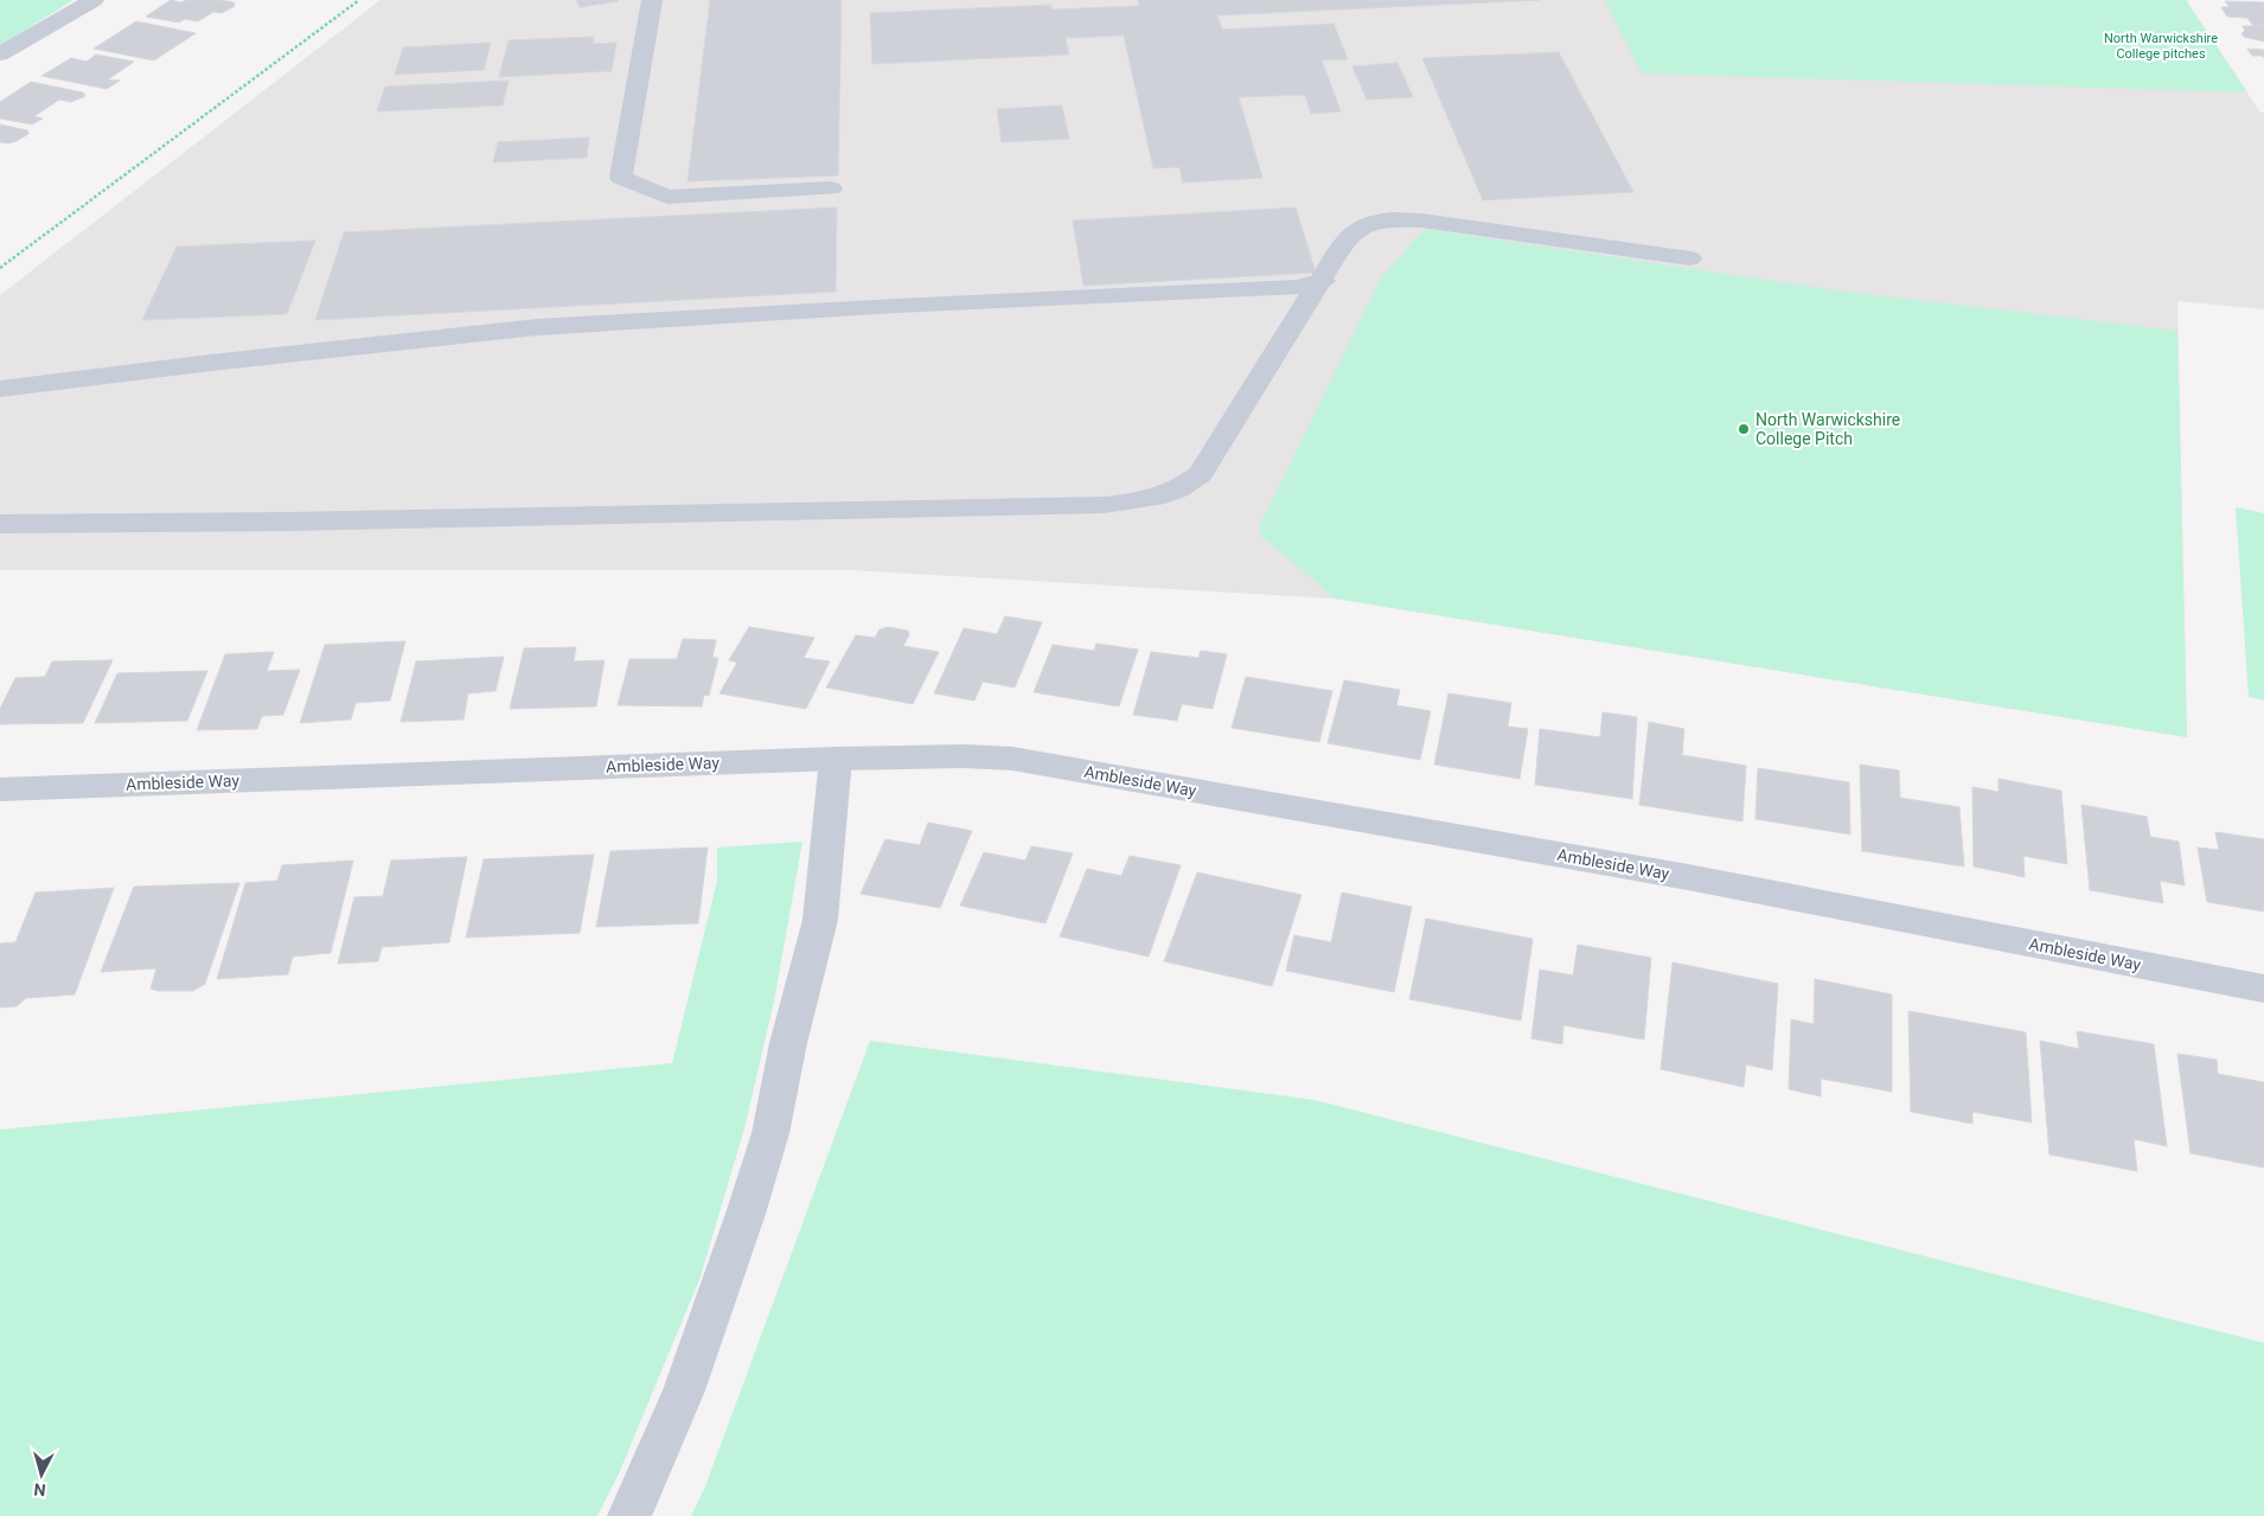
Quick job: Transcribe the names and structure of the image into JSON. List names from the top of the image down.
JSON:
{
  "streets": {
    "street": ["Ambleside Way"]
  },
  "parks": ["North Warwickshire College pitches"],
  "places": ["North Warwickshire College Pitch"],
  "north": "bottom"
}
